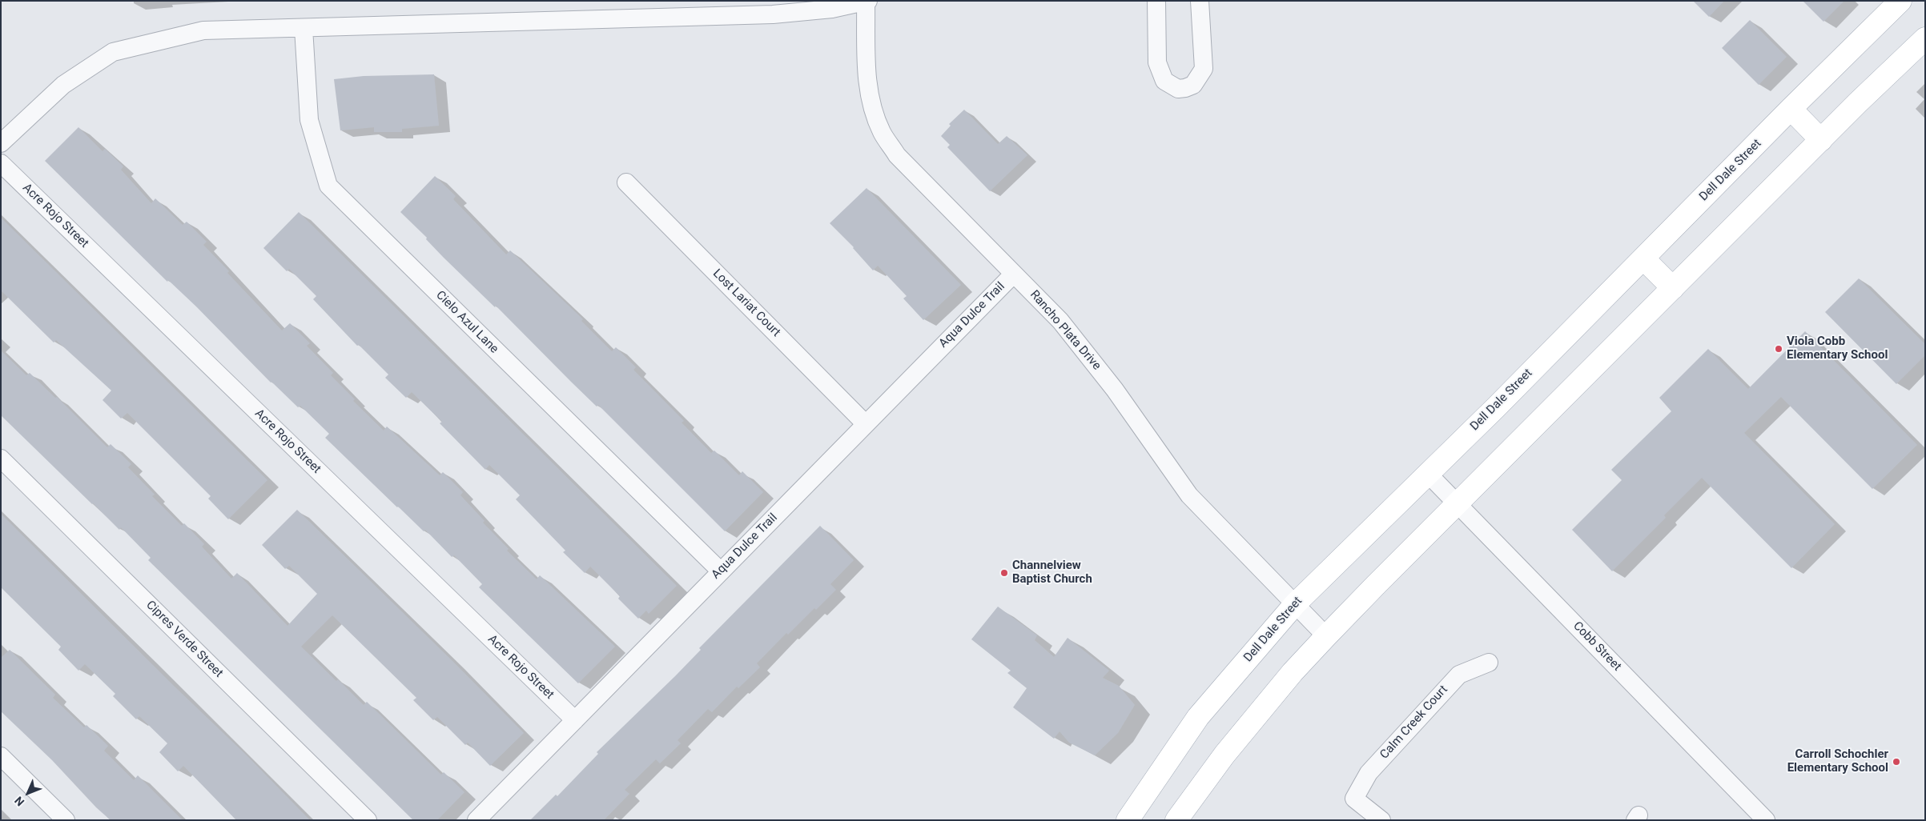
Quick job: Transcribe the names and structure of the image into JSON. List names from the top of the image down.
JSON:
{
  "streets": {
    "main road": ["Dell Dale Street"],
    "street": [
      "Acre Rojo Street",
      "Lost Lariat Court",
      "Aqua Dulce Trail",
      "Cielo Azul Lane",
      "Rancho Plata Drive",
      "Cipres Verde Street",
      "Cobb Street",
      "Calm Creek Court"
    ]
  },
  "crossings": [
    ["Dell Dale Street", "Rancho Plata Drive"],
    ["Dell Dale Street", "Cobb Street"],
    ["Acre Rojo Street", "Aqua Dulce Trail"],
    ["Lost Lariat Court", "Aqua Dulce Trail"],
    ["Aqua Dulce Trail", "Cielo Azul Lane"],
    ["Aqua Dulce Trail", "Rancho Plata Drive"]
  ],
  "places": ["Viola Cobb Elementary School", "Channelview Baptist Church", "Carroll Schochler Elementary School"],
  "north": "bottom left"
}
